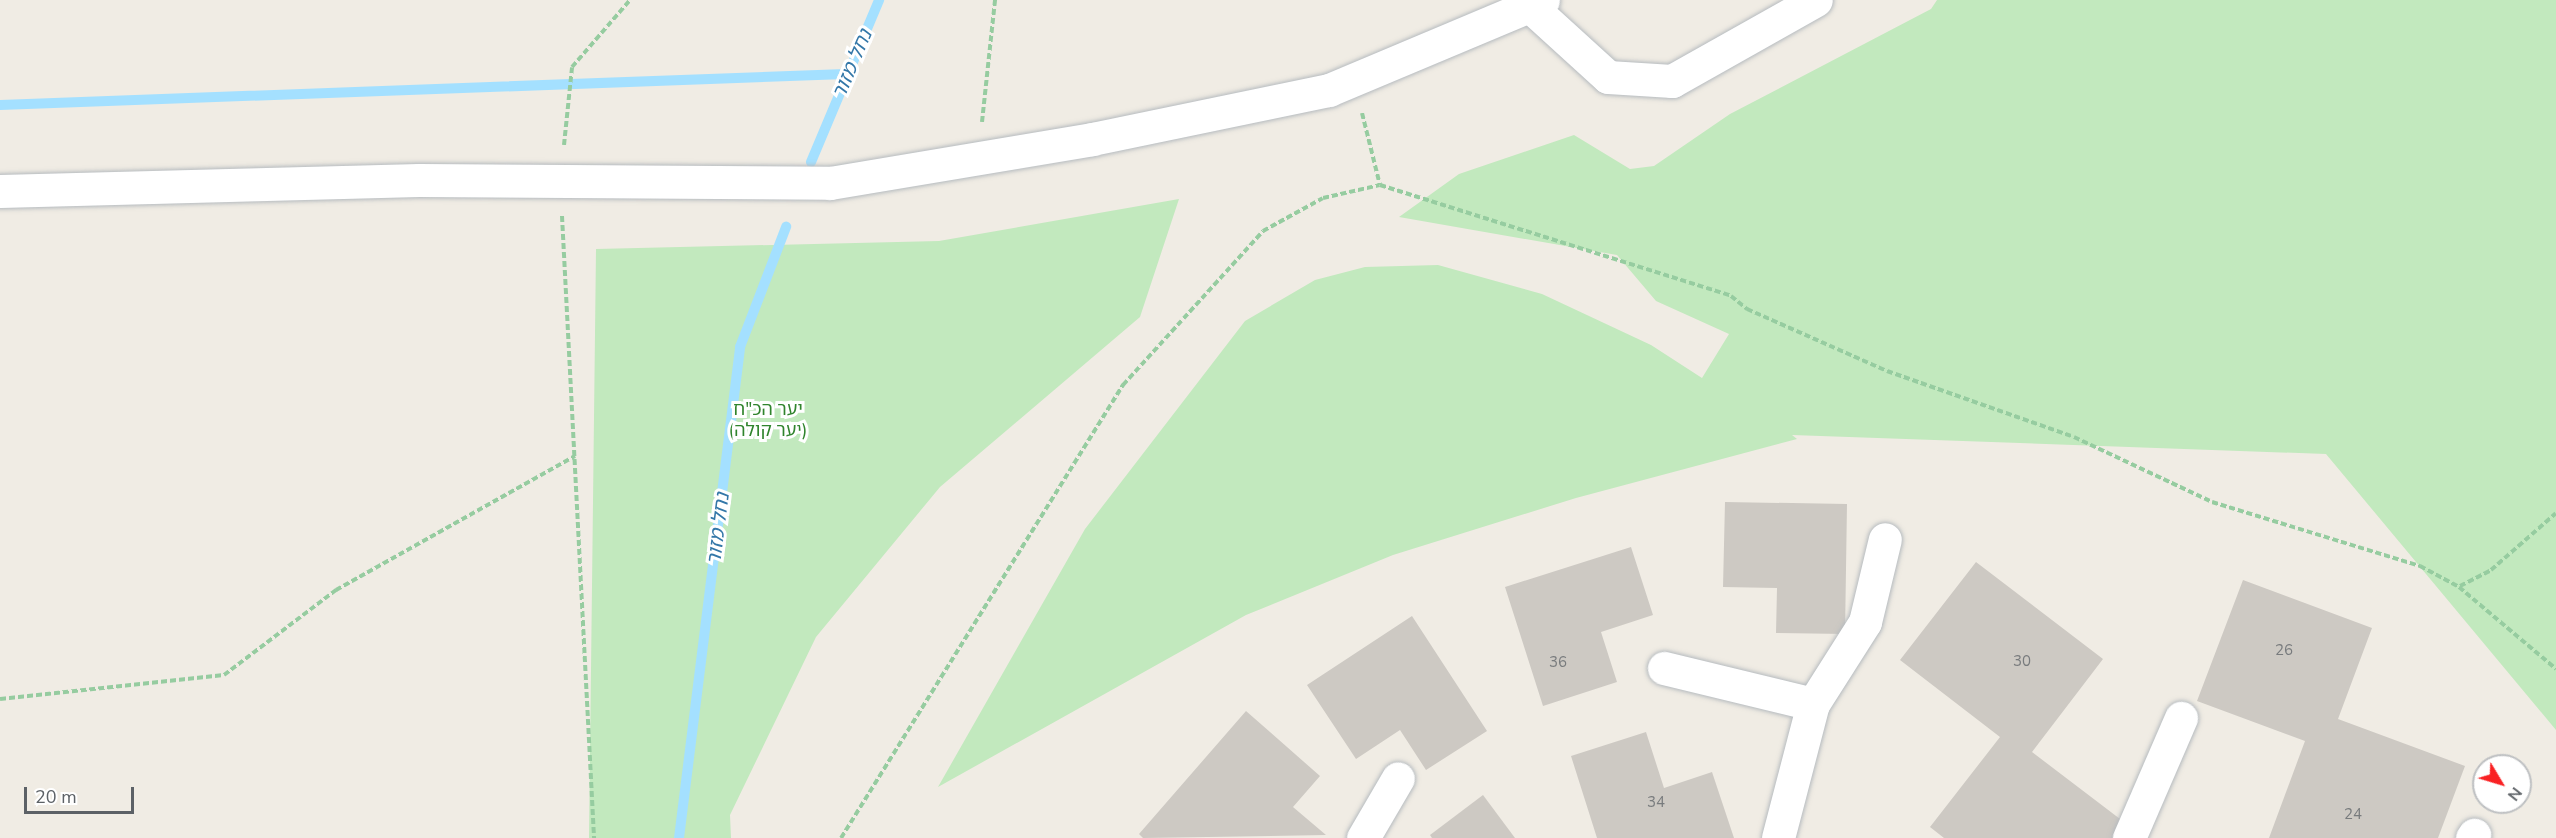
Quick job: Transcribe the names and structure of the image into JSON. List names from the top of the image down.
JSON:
{
  "water": ["נחל מזור"],
  "parks": ["יער הכ\"ח (יער קולה)"],
  "house_numbers": [
    "26",
    "30",
    "36",
    "34",
    "24"
  ],
  "scale_bar": "20 m",
  "north": "bottom right"
}
